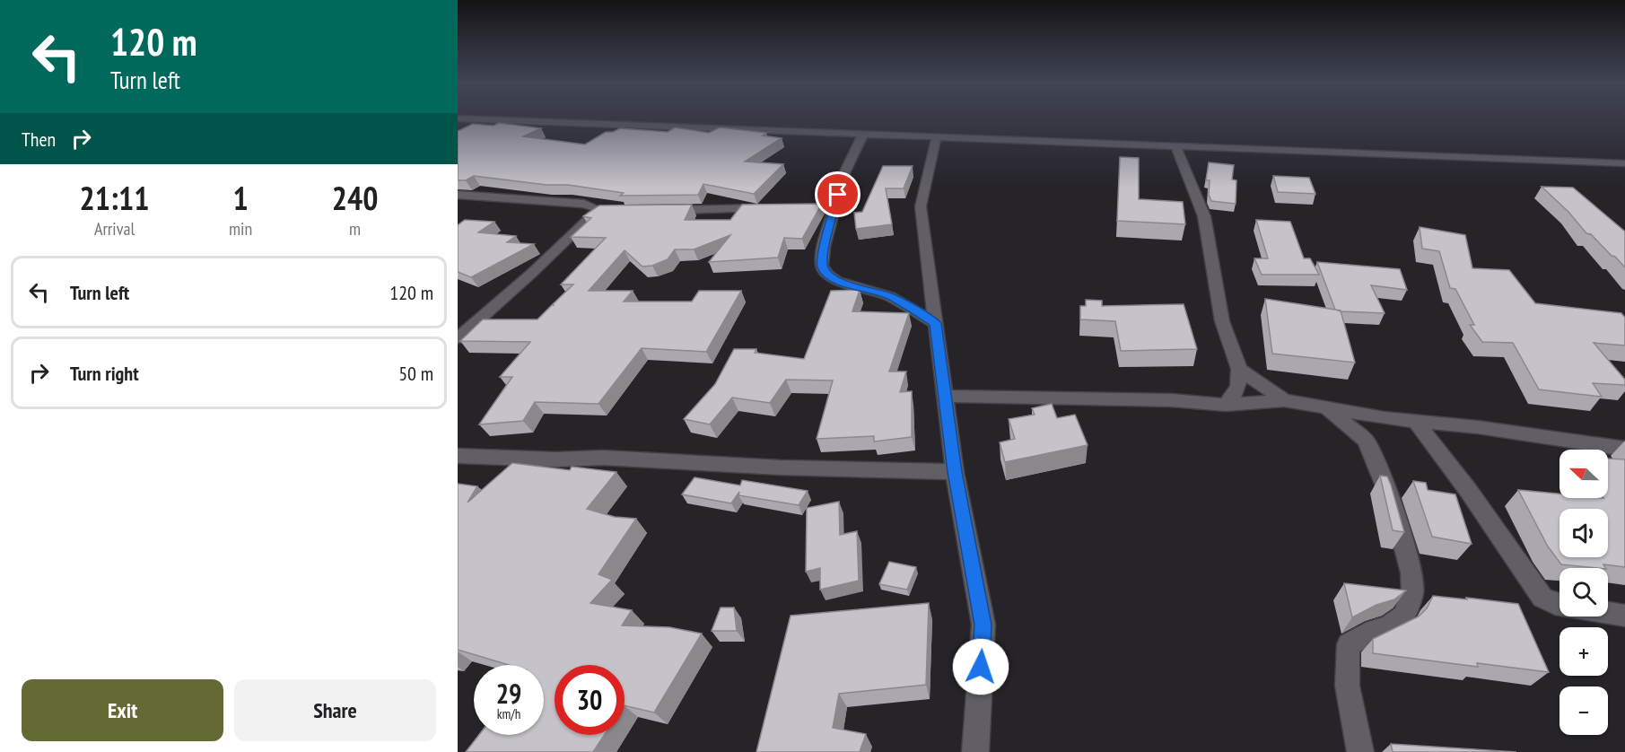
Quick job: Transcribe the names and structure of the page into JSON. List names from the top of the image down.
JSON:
{
  "north": "left",
  "page": {
    "turn": ["120 m", "Turn left"],
    "then": "Then",
    "eta": [
      "21:11",
      "Arrival",
      "1",
      "min",
      "240",
      "m"
    ],
    "list": [
      {
        "name": "Turn left",
        "value": "120 m"
      },
      {
        "name": "Turn right",
        "value": "50 m"
      }
    ],
    "map_buttons": ["+", "−"],
    "speed": "29 km/h",
    "limit": "30",
    "buttons": ["Exit", "Share"]
  }
}
